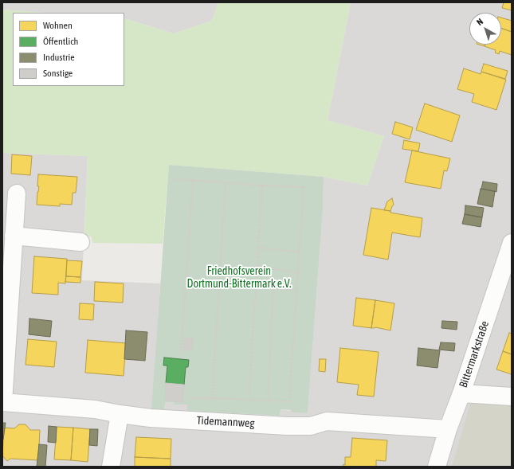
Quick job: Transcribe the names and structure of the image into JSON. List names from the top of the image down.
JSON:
{
  "streets": {
    "street": ["Bittermarkstraße", "Tidemannweg"]
  },
  "crossings": [
    ["Bittermarkstraße", "Tidemannweg"]
  ],
  "parks": ["Friedhofsverein Dortmund-Bittermark e.V."],
  "legend": [
    "Wohnen",
    "Öffentlich",
    "Industrie",
    "Sonstige"
  ],
  "north": "top left"
}
